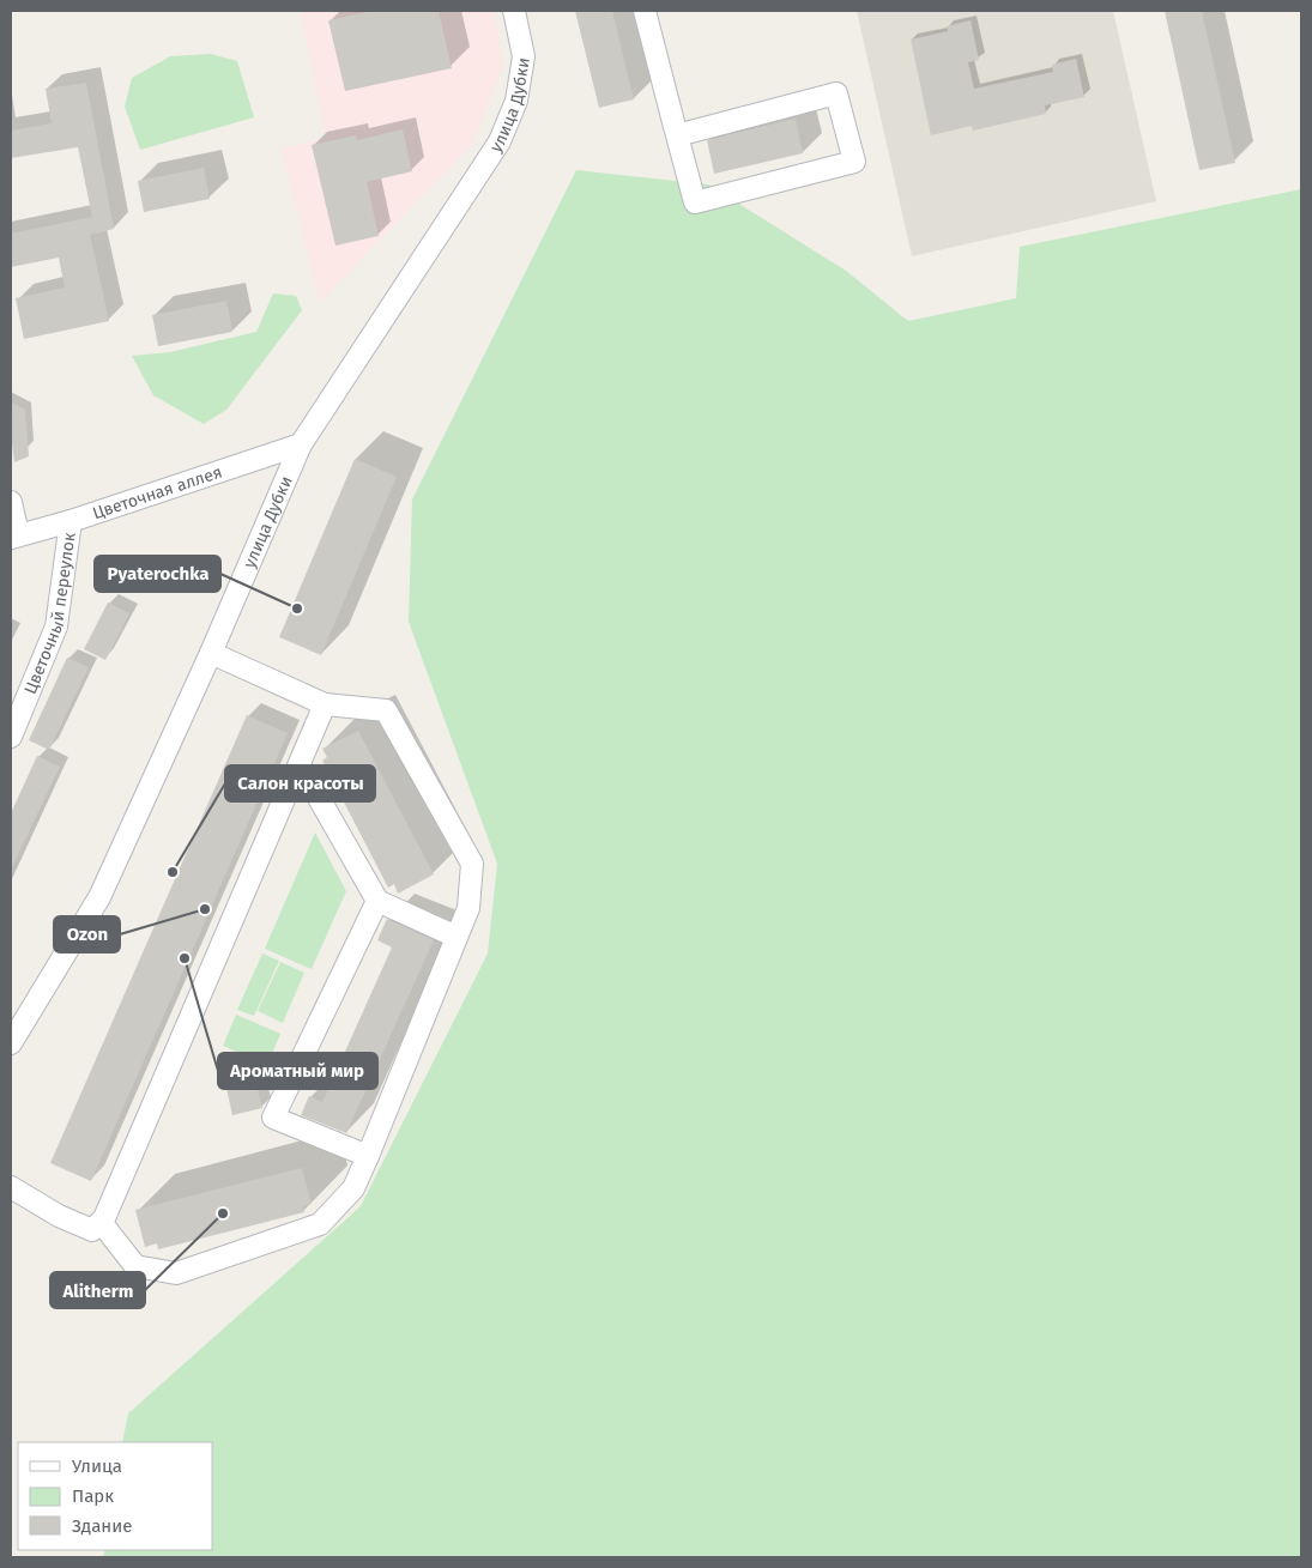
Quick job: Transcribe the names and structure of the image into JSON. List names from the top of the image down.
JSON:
{
  "streets": {
    "street": ["улица Дубки", "Цветочная аллея", "Цветочный переулок"]
  },
  "crossings": [
    ["улица Дубки", "Цветочная аллея"],
    ["Цветочная аллея", "Цветочный переулок"]
  ],
  "places": [
    "Pyaterochka",
    "Салон красоты",
    "Ozon",
    "Ароматный мир",
    "Alitherm"
  ],
  "legend": ["Улица", "Парк", "Здание"]
}
